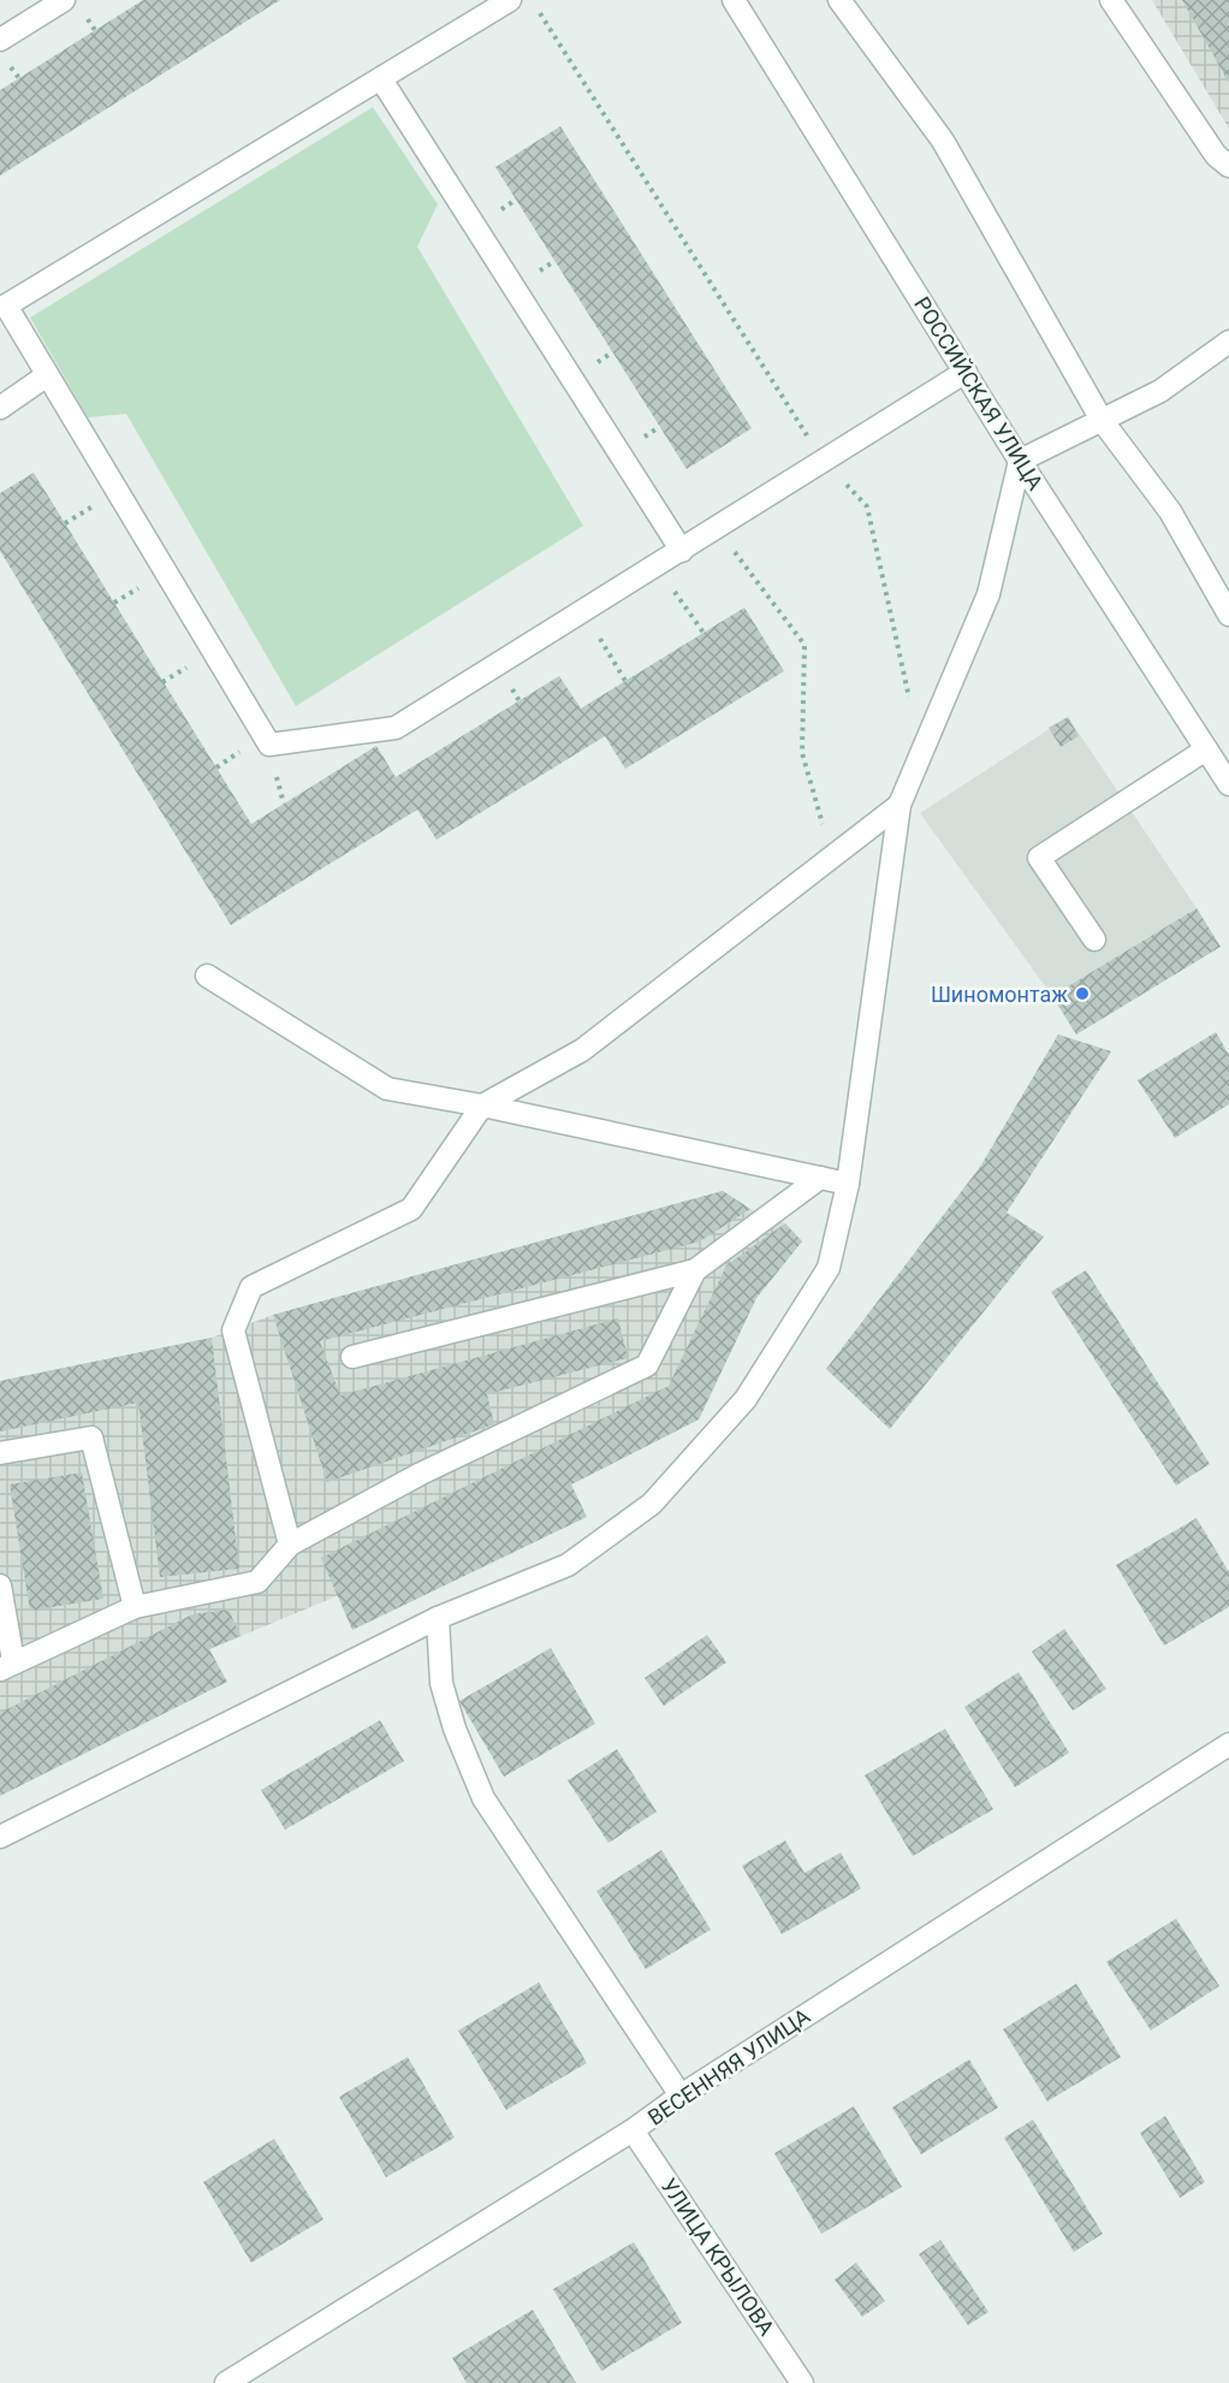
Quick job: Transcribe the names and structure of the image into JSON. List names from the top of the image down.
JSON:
{
  "streets": {
    "street": ["РОССИЙСКАЯ УЛИЦА", "ВЕСЕННЯЯ УЛИЦА", "УЛИЦА КРЫЛОВА"]
  },
  "crossings": [
    ["ВЕСЕННЯЯ УЛИЦА", "УЛИЦА КРЫЛОВА"]
  ],
  "places": ["Шиномонтаж"]
}
